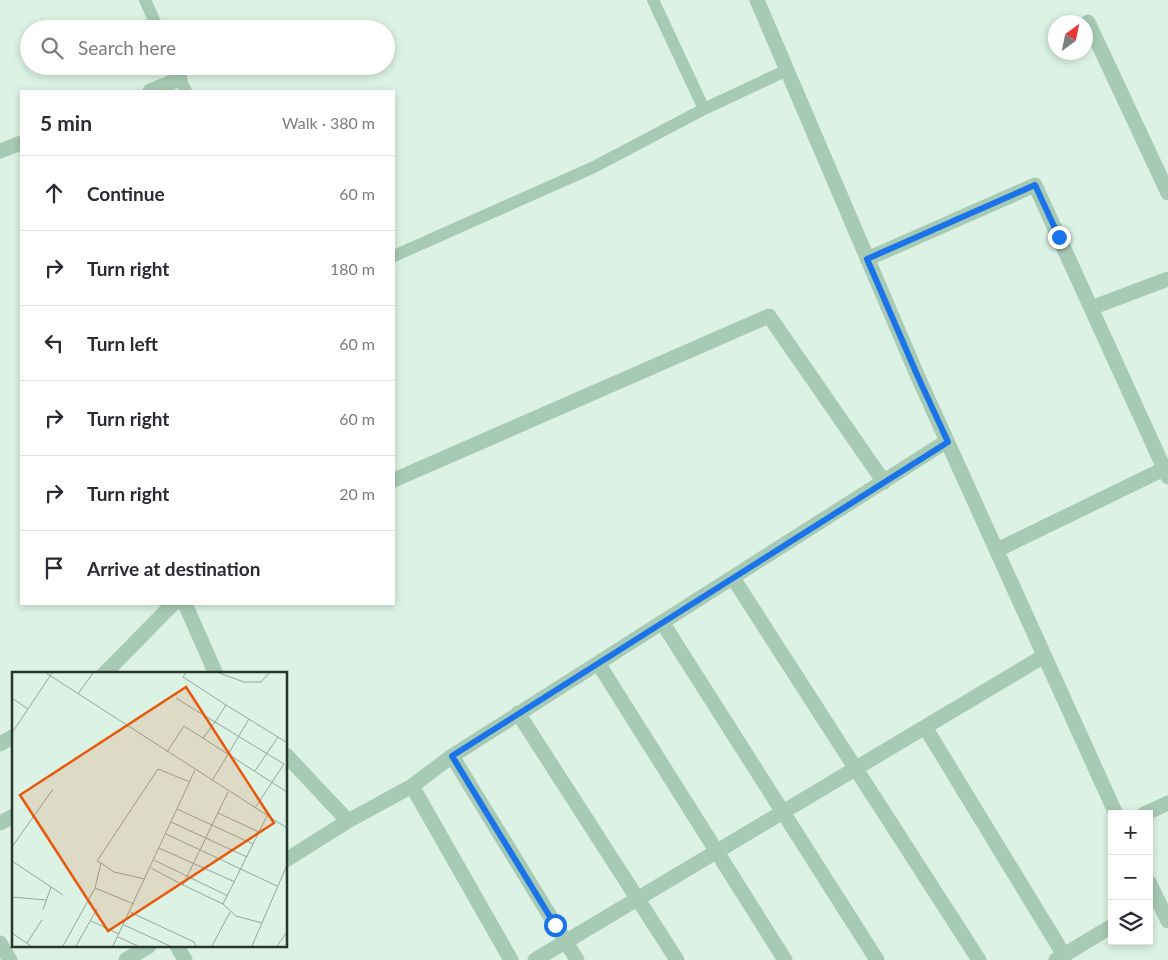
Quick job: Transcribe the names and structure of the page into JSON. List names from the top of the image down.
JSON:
{
  "north": "top right",
  "page": {
    "search": "Search here",
    "heading": ["5 min", "Walk · 380 m"],
    "list": [
      ["Continue", "60 m"],
      ["Turn right", "180 m"],
      ["Turn left", "60 m"],
      ["Turn right", "60 m"],
      ["Turn right", "20 m"],
      "Arrive at destination"
    ],
    "map_buttons": ["+", "−"]
  }
}
